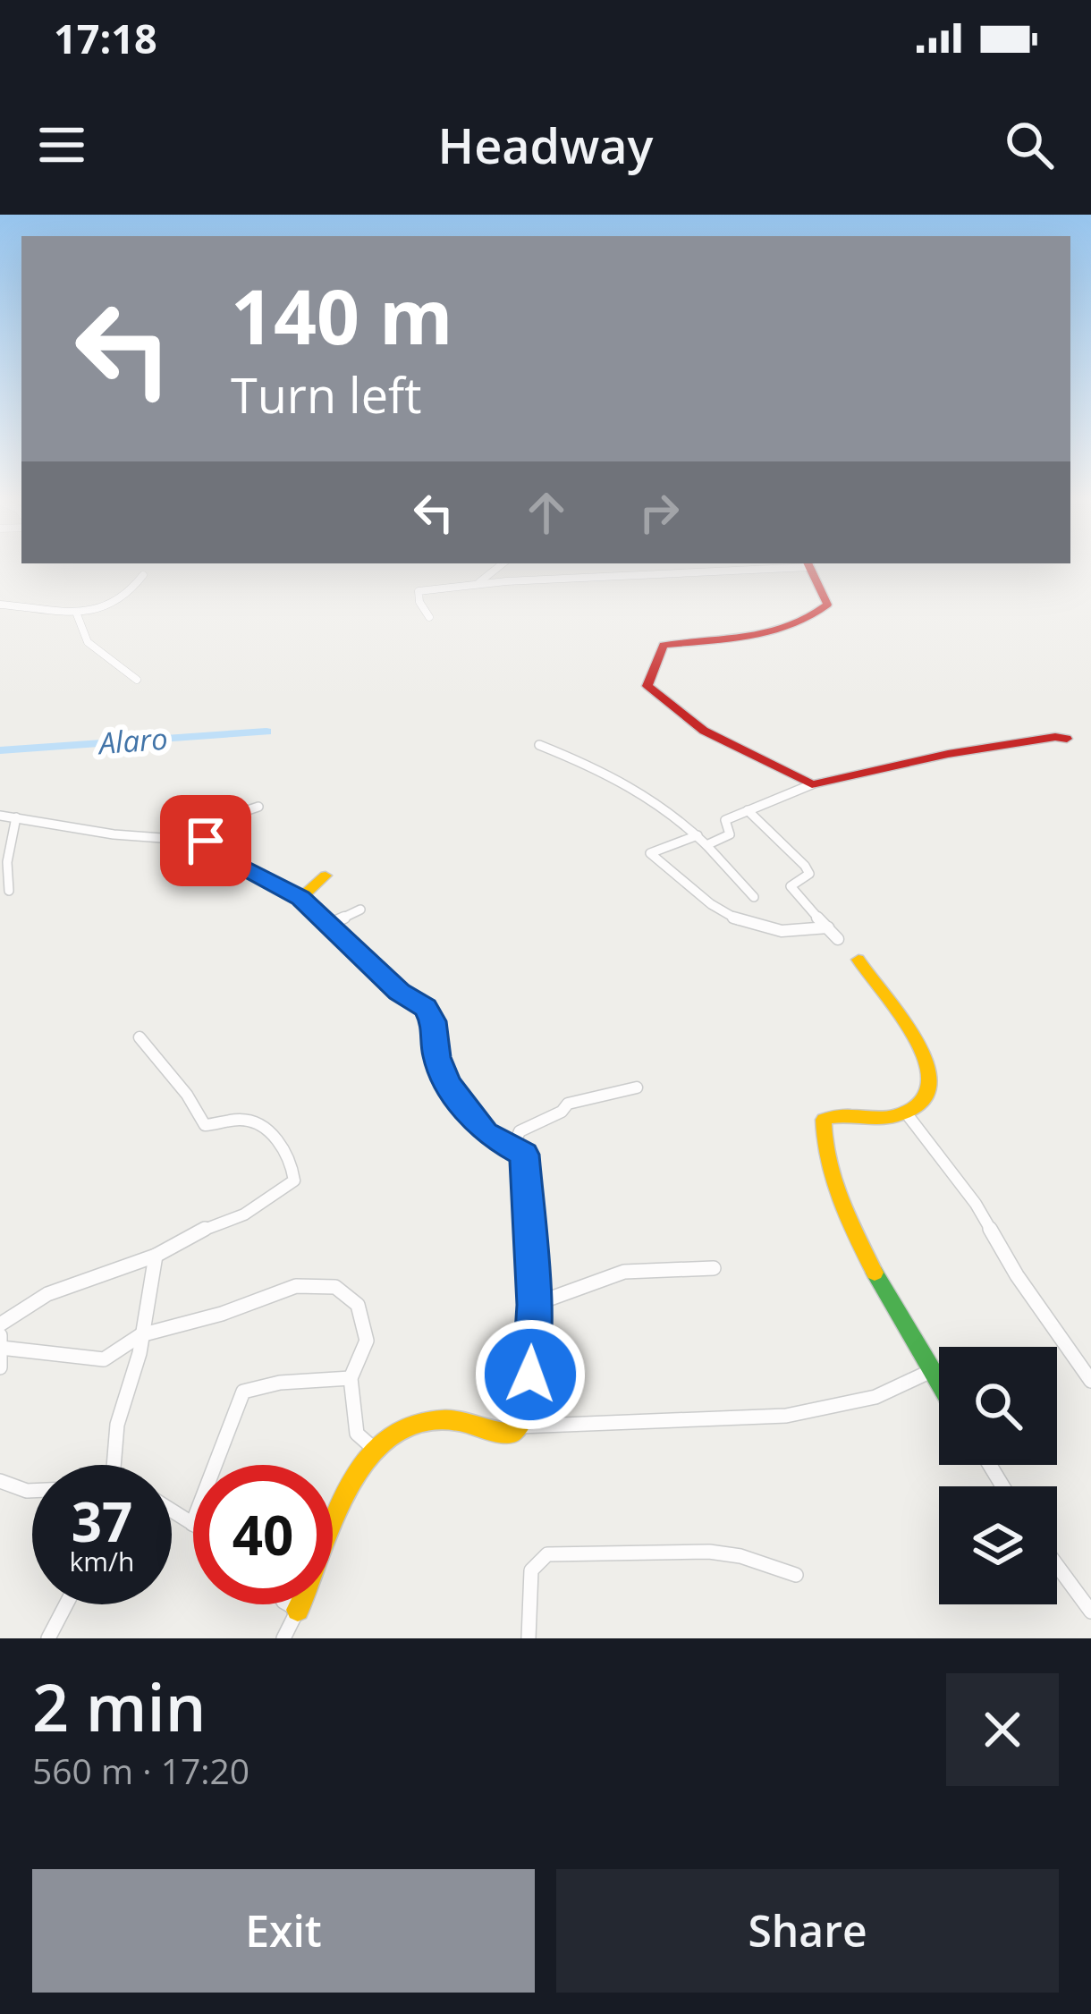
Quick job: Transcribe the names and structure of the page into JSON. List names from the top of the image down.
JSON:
{
  "water": ["Alaro"],
  "page": {
    "status": "17:18",
    "header": "Headway",
    "turn": ["140 m", "Turn left"],
    "speed": "37 km/h",
    "limit": "40",
    "heading": ["2 min", "560 m · 17:20"],
    "buttons": ["Exit", "Share"]
  }
}
